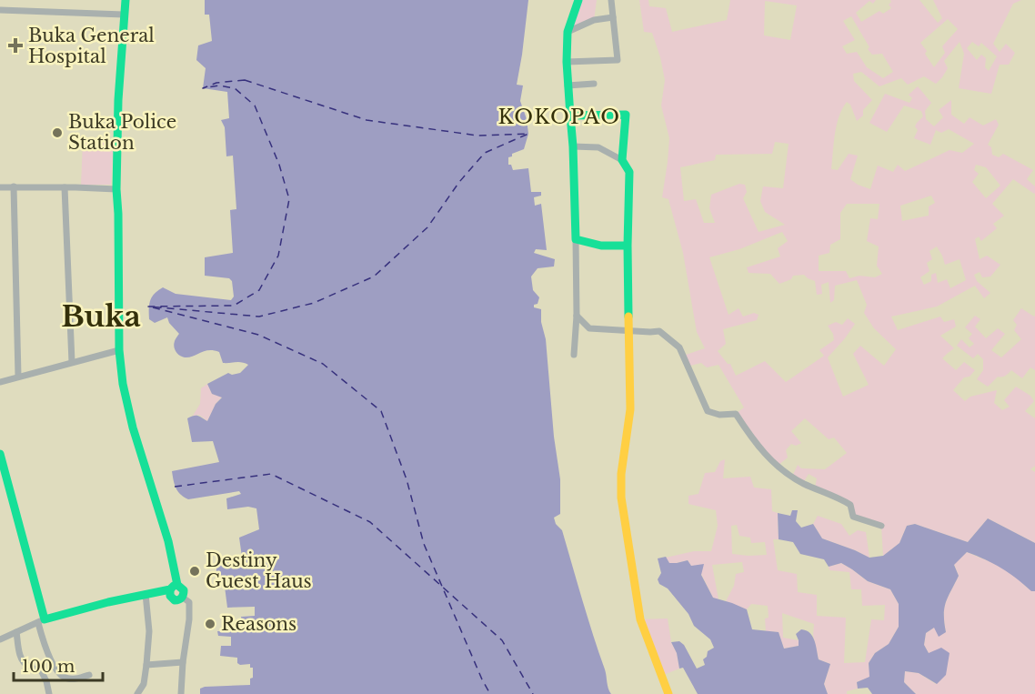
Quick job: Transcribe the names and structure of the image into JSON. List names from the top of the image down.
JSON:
{
  "districts": ["KOKOPAO", "Buka"],
  "places": {
    "health": ["Buka General Hospital"],
    "other": ["Buka Police Station", "Destiny Guest Haus", "Reasons"]
  },
  "scale_bar": "100 m"
}
